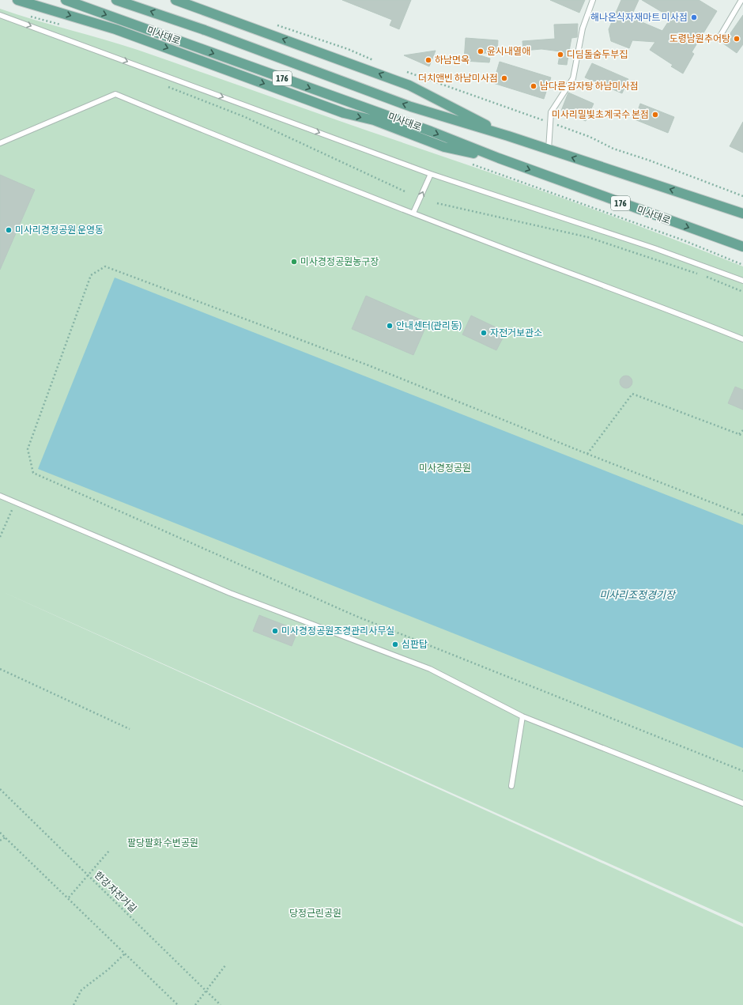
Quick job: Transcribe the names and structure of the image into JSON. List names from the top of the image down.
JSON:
{
  "streets": {
    "main road": ["미사대로", "176"],
    "path": ["한강 자전거길"]
  },
  "water": ["미사리조정경기장"],
  "parks": ["미사경정공원", "팔당팔화 수변공원", "당정근린공원"],
  "places": [
    "해나온식자재마트 미사점",
    "도령남원추어탕",
    "윤시내열애",
    "디딤돌숨두부집",
    "하남면옥",
    "더치앤빈 하남미사점",
    "남다른 감자탕 하남미사점",
    "미사리밀빛초계국수 본점",
    "미사리경정공원 운영동",
    "미사경정공원농구장",
    "안내센터(관리동)",
    "자전거보관소",
    "미사경정공원조경관리사무실",
    "심판탑"
  ]
}
